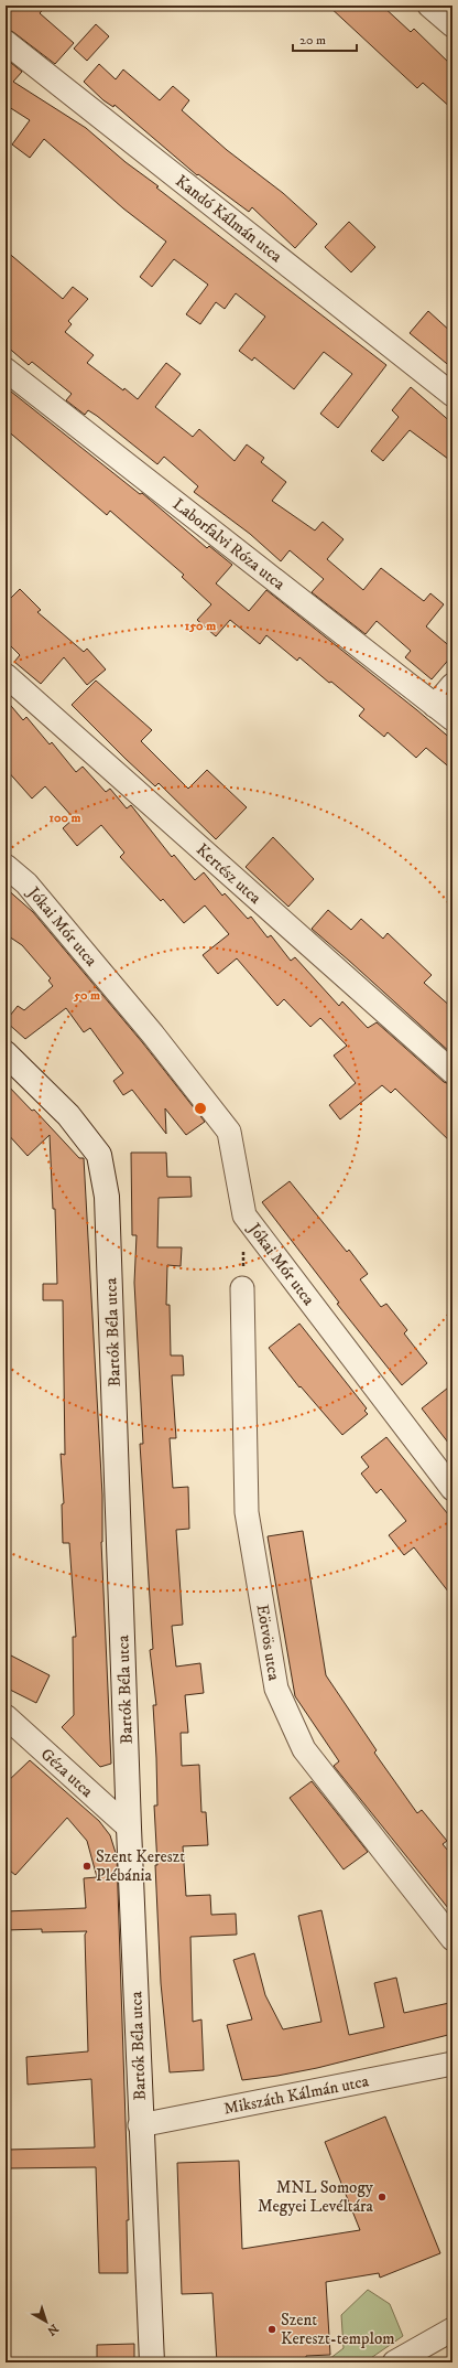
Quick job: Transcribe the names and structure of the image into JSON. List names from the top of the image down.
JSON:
{
  "streets": {
    "street": [
      "Kandó Kálmán utca",
      "Laborfalvi Róza utca",
      "Kertész utca",
      "Jókai Mór utca",
      "Bartók Béla utca",
      "Eötvös utca",
      "Géza utca",
      "Mikszáth Kálmán utca"
    ]
  },
  "crossings": [
    ["Bartók Béla utca", "Géza utca"],
    ["Bartók Béla utca", "Mikszáth Kálmán utca"]
  ],
  "places": ["Szent Kereszt Plébánia", "MNL Somogy Megyei Levéltára", "Szent Kereszt-templom"],
  "scale_bar": "20 m",
  "north": "bottom right",
  "rings": ["150 m", "100 m", "50 m"]
}
